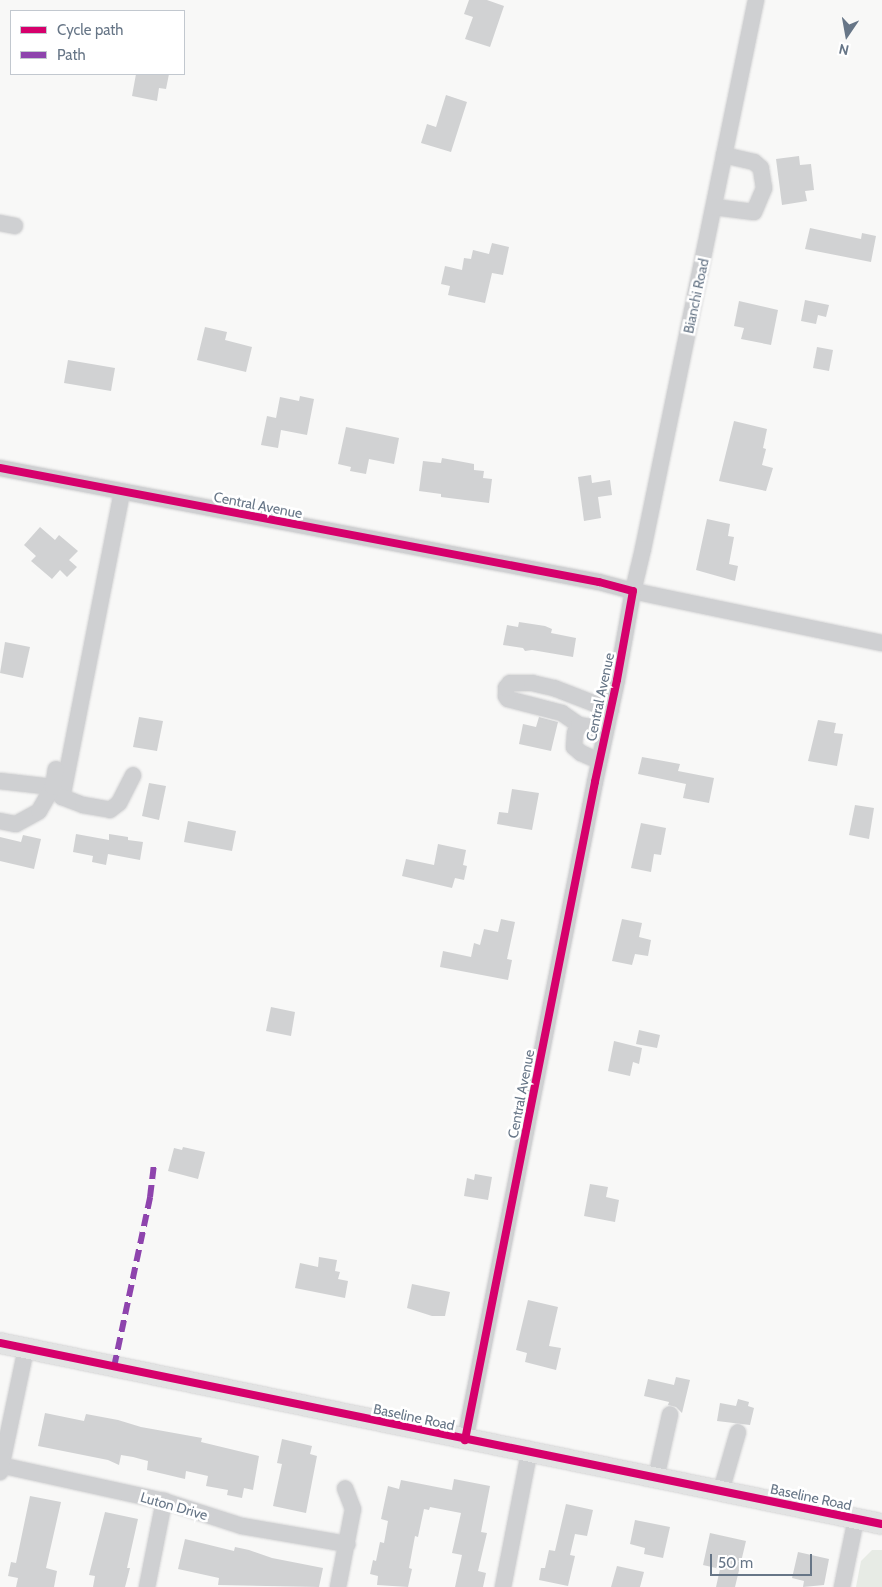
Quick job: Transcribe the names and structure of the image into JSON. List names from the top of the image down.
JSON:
{
  "streets": {
    "main road": ["Baseline Road"],
    "street": ["Bianchi Road", "Central Avenue", "Luton Drive"]
  },
  "crossings": [
    ["Bianchi Road", "Central Avenue"],
    ["Central Avenue", "Baseline Road"]
  ],
  "legend": ["Cycle path", "Path"],
  "scale_bar": "50 m",
  "north": "bottom"
}
